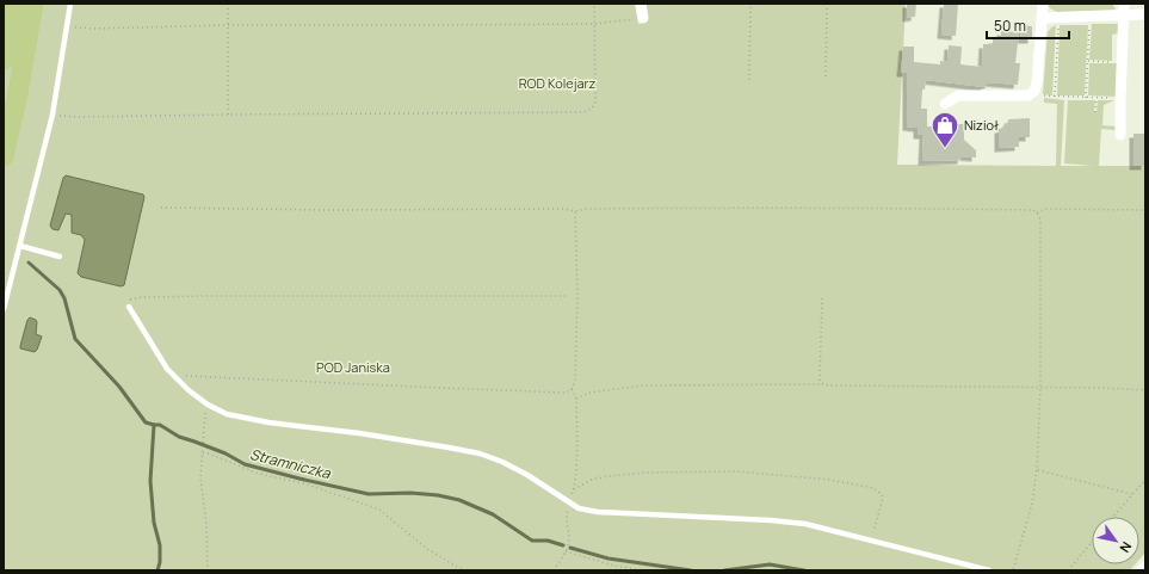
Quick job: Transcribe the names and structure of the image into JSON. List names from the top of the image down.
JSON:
{
  "water": ["Stramniczka"],
  "parks": ["ROD Kolejarz", "POD Janiska"],
  "places": {
    "shop": ["Nizioł"]
  },
  "scale_bar": "50 m",
  "north": "bottom right"
}
